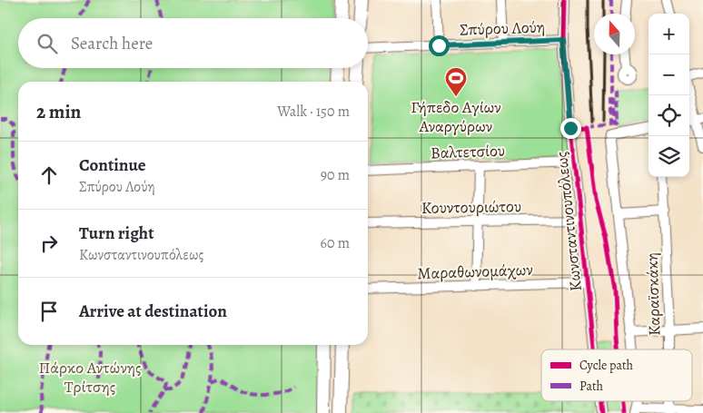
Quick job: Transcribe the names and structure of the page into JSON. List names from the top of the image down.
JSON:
{
  "streets": {
    "street": [
      "Σπύρου Λούη",
      "Βαλτετσίου",
      "Κουντουριώτου",
      "Κωνσταντινουπόλεως",
      "Μαραθωνομάχων",
      "Καραϊσκάκη"
    ]
  },
  "crossings": [
    ["Σπύρου Λούη", "Κωνσταντινουπόλεως"],
    ["Βαλτετσίου", "Κωνσταντινουπόλεως"],
    ["Κουντουριώτου", "Κωνσταντινουπόλεως"],
    ["Κωνσταντινουπόλεως", "Μαραθωνομάχων"]
  ],
  "parks": ["Πάρκο Αντώνης Τρίτσης"],
  "places": {
    "sports": ["Γήπεδο Αγίων Αναργύρων"]
  },
  "legend": ["Cycle path", "Path"],
  "north": "top",
  "page": {
    "map_buttons": ["+", "−"],
    "search": "Search here",
    "heading": ["2 min", "Walk · 150 m"],
    "list": [
      ["Continue", "Σπύρου Λούη", "90 m"],
      ["Turn right", "Κωνσταντινουπόλεως", "60 m"],
      "Arrive at destination"
    ]
  }
}
